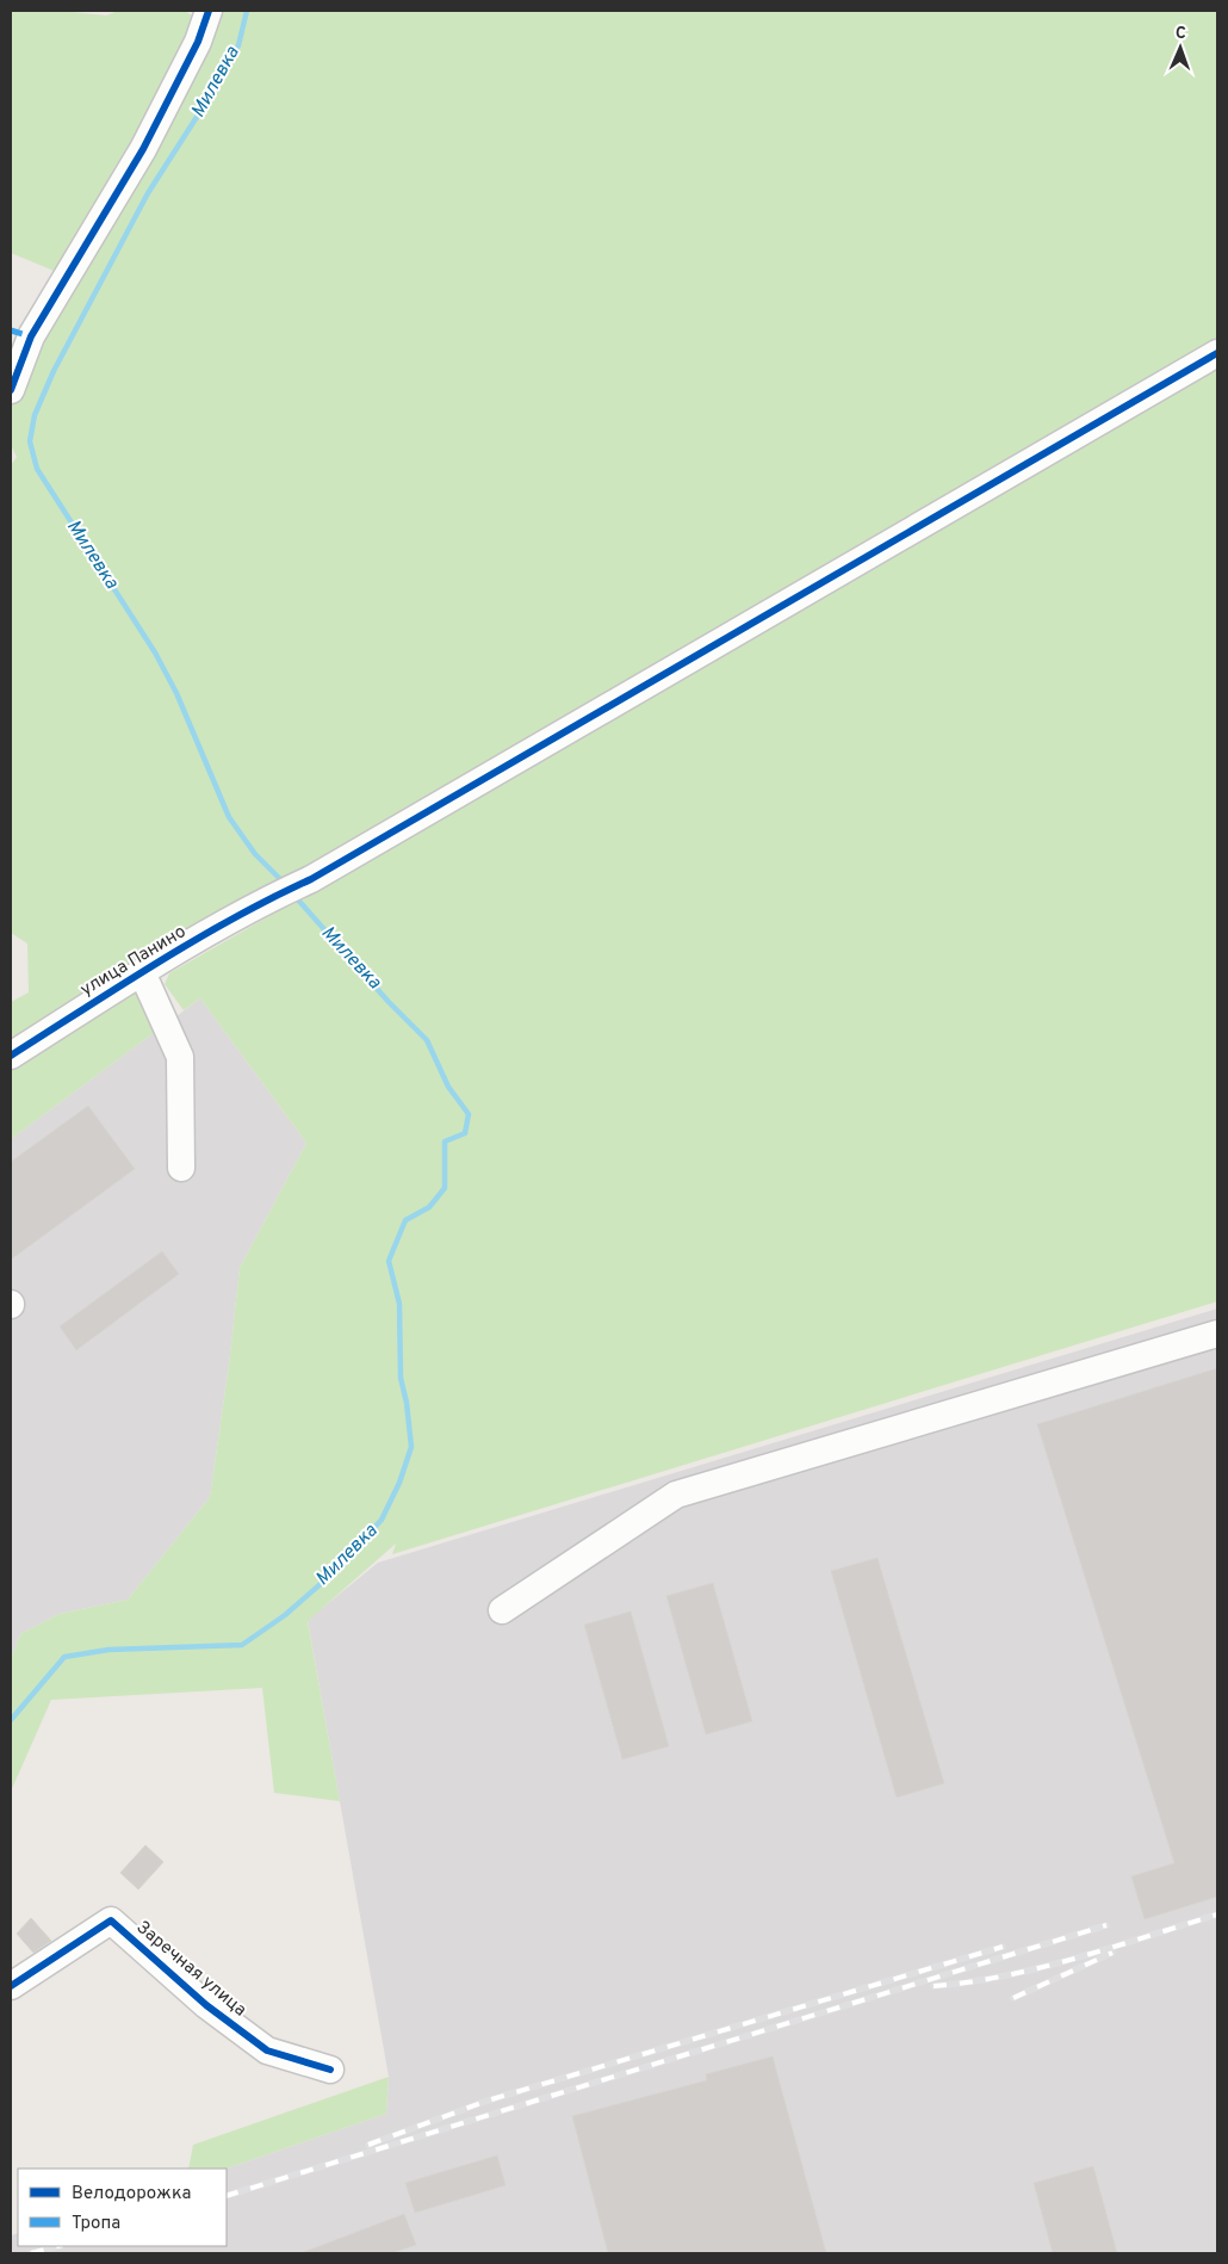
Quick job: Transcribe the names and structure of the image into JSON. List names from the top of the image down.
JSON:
{
  "streets": {
    "street": ["улица Панино", "Заречная улица"]
  },
  "water": ["Милевка"],
  "legend": ["Велодорожка", "Тропа"],
  "north": "top"
}
